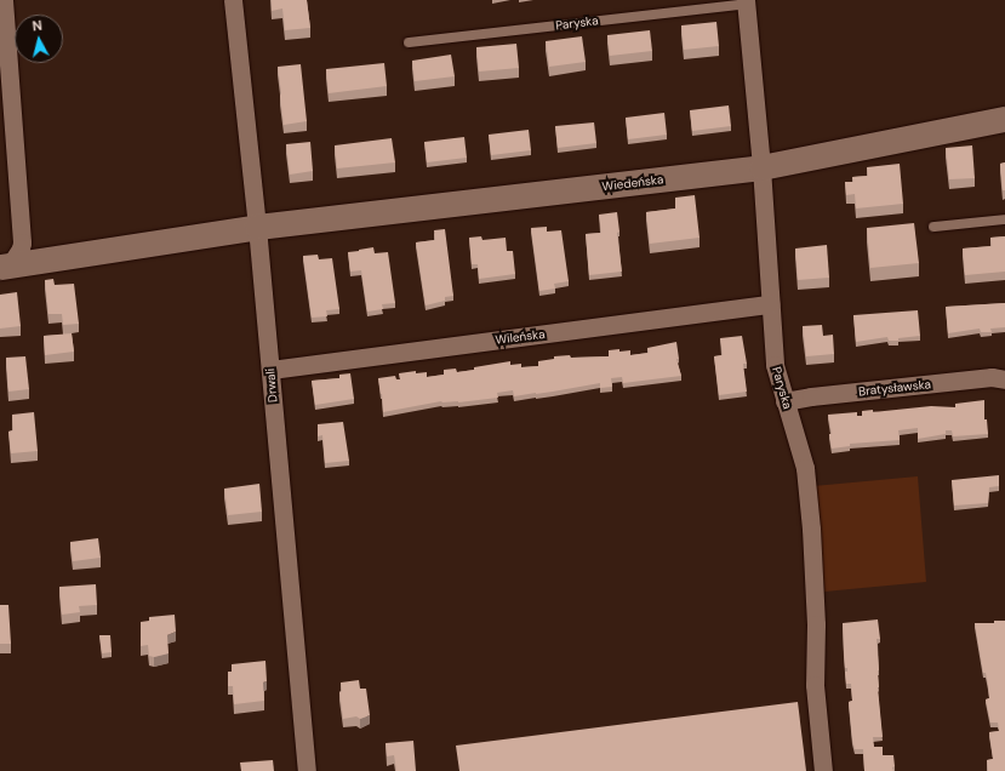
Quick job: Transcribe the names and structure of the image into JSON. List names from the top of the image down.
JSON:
{
  "streets": {
    "street": [
      "Paryska",
      "Wiedeńska",
      "Wileńska",
      "Drwali",
      "Bratysławska"
    ]
  },
  "crossings": [
    ["Paryska", "Wiedeńska"],
    ["Paryska", "Wileńska"],
    ["Paryska", "Bratysławska"],
    ["Wiedeńska", "Drwali"],
    ["Wileńska", "Drwali"]
  ],
  "north": "top"
}
